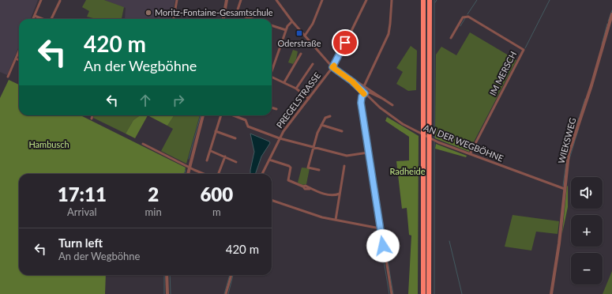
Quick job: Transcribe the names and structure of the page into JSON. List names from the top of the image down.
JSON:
{
  "streets": {
    "street": [
      "IM MERSCH",
      "PREGELSTRASSE",
      "WIEKSWEG",
      "AN DER WEGBÖHNE"
    ]
  },
  "crossings": [
    ["IM MERSCH", "AN DER WEGBÖHNE"],
    ["PREGELSTRASSE", "AN DER WEGBÖHNE"],
    ["WIEKSWEG", "AN DER WEGBÖHNE"]
  ],
  "parks": ["Hambusch", "Radheide"],
  "places": {
    "other": ["Moritz-Fontaine-Gesamtschule"],
    "transit": ["Oderstraße"]
  },
  "page": {
    "turn": ["420 m", "An der Wegböhne"],
    "eta": [
      "17:11",
      "Arrival",
      "2",
      "min",
      "600",
      "m"
    ],
    "map_buttons": ["+", "−"],
    "list": [
      {
        "name": "Turn left",
        "note": "An der Wegböhne",
        "value": "420 m"
      }
    ]
  }
}
